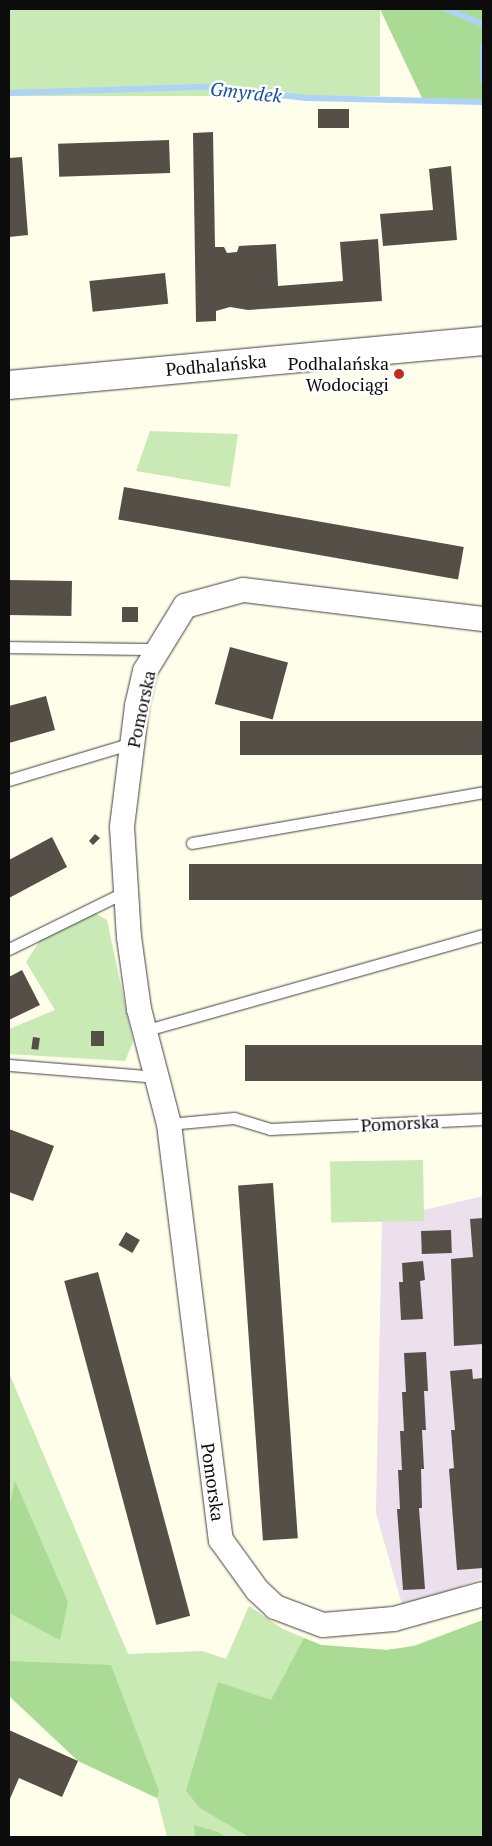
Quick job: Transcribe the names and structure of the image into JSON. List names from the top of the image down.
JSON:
{
  "streets": {
    "street": ["Podhalańska", "Pomorska"]
  },
  "water": ["Gmyrdek"],
  "places": ["Podhalańska Wodociągi"]
}
